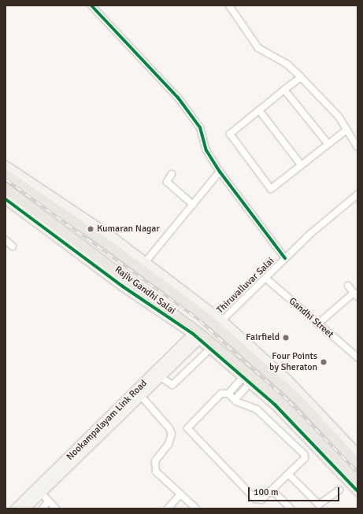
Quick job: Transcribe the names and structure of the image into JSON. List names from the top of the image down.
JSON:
{
  "streets": {
    "main road": ["Rajiv Gandhi Salai"],
    "street": ["Thiruvalluvar Salai", "Gandhi Street", "Nookampalayam Link Road"]
  },
  "crossings": [
    ["Thiruvalluvar Salai", "Rajiv Gandhi Salai"],
    ["Thiruvalluvar Salai", "Gandhi Street"],
    ["Rajiv Gandhi Salai", "Nookampalayam Link Road"]
  ],
  "places": ["Kumaran Nagar", "Fairfield", "Four Points by Sheraton"],
  "scale_bar": "100 m"
}
